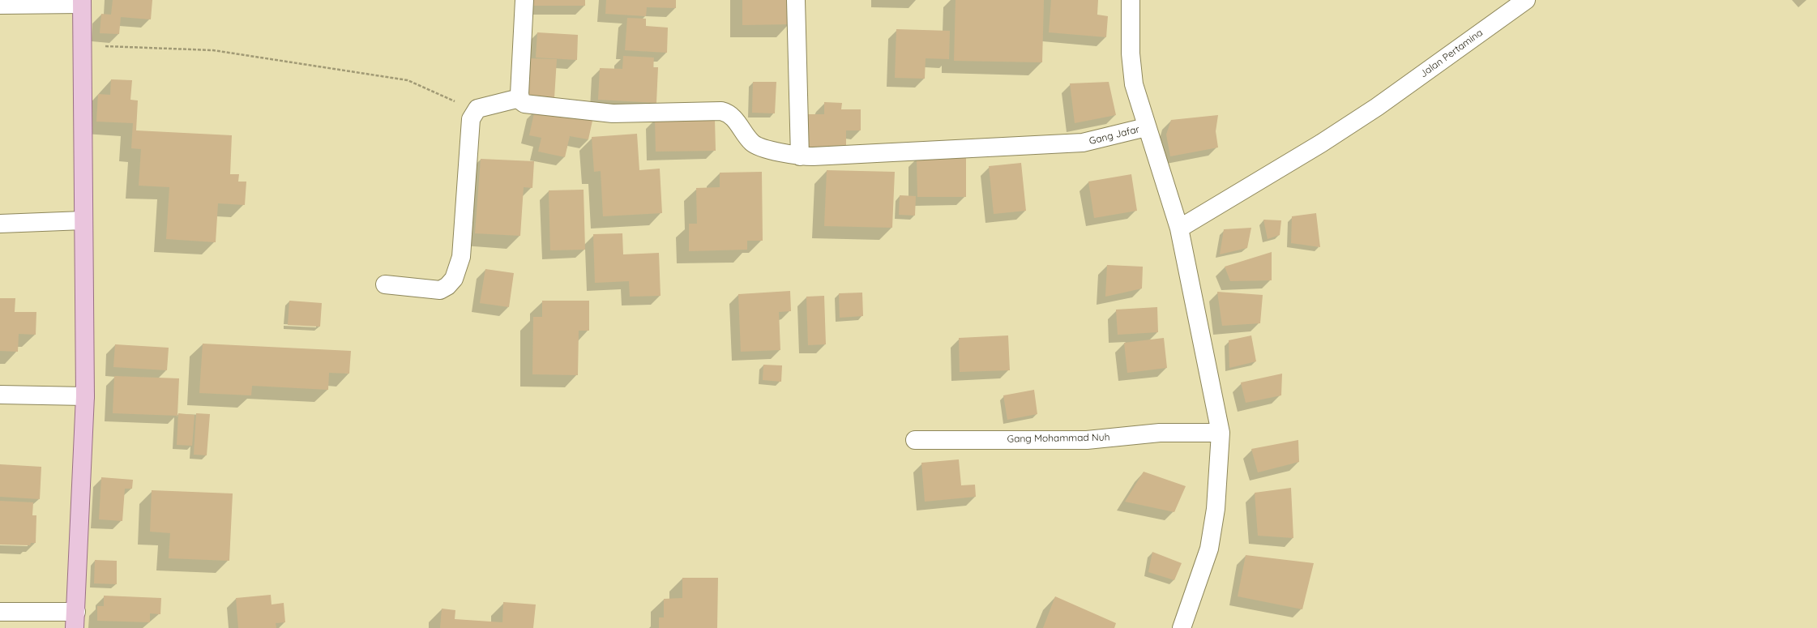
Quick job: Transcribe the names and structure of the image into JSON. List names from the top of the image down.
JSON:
{
  "streets": {
    "street": ["Jalan Pertamina", "Gang Jafar", "Gang Mohammad Nuh"]
  }
}
